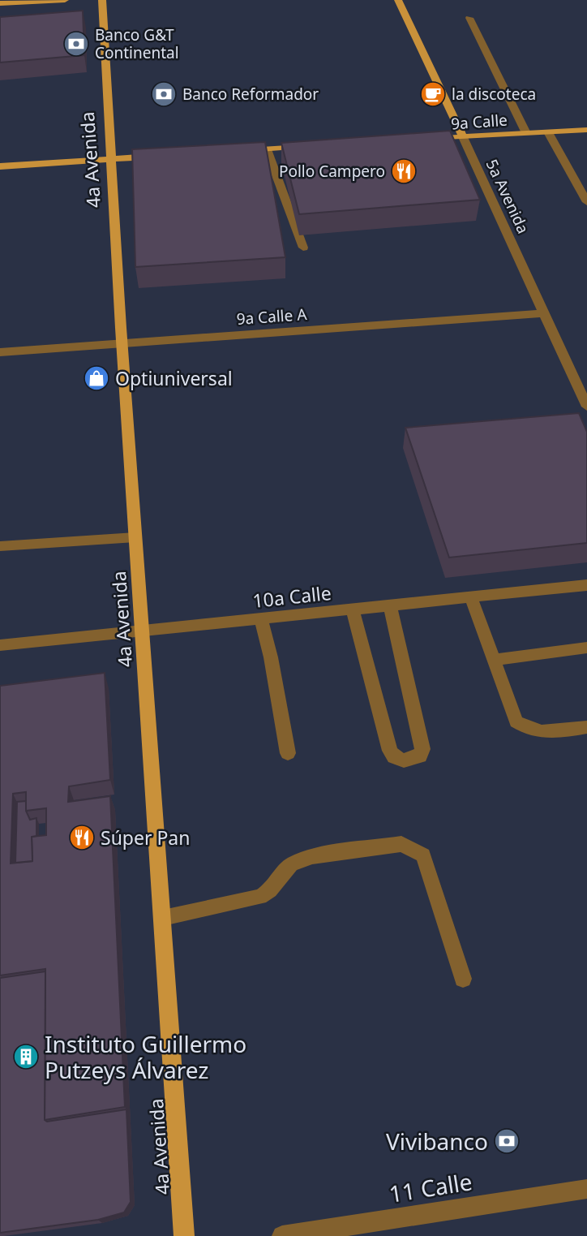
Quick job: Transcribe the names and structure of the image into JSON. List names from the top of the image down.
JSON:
{
  "streets": {
    "main road": ["9a Calle", "4a Avenida", "5a Avenida"],
    "street": ["9a Calle A", "10a Calle", "11 Calle"]
  },
  "crossings": [
    ["9a Calle", "5a Avenida"],
    ["4a Avenida", "9a Calle A"],
    ["4a Avenida", "10a Calle"],
    ["5a Avenida", "9a Calle A"]
  ],
  "places": {
    "bank": ["Banco G&T Continental", "Banco Reformador", "Vivibanco"],
    "cafe": ["la discoteca"],
    "restaurant": ["Pollo Campero", "Súper Pan"],
    "shop": ["Optiuniversal"],
    "building": ["Instituto Guillermo Putzeys Álvarez"]
  }
}
